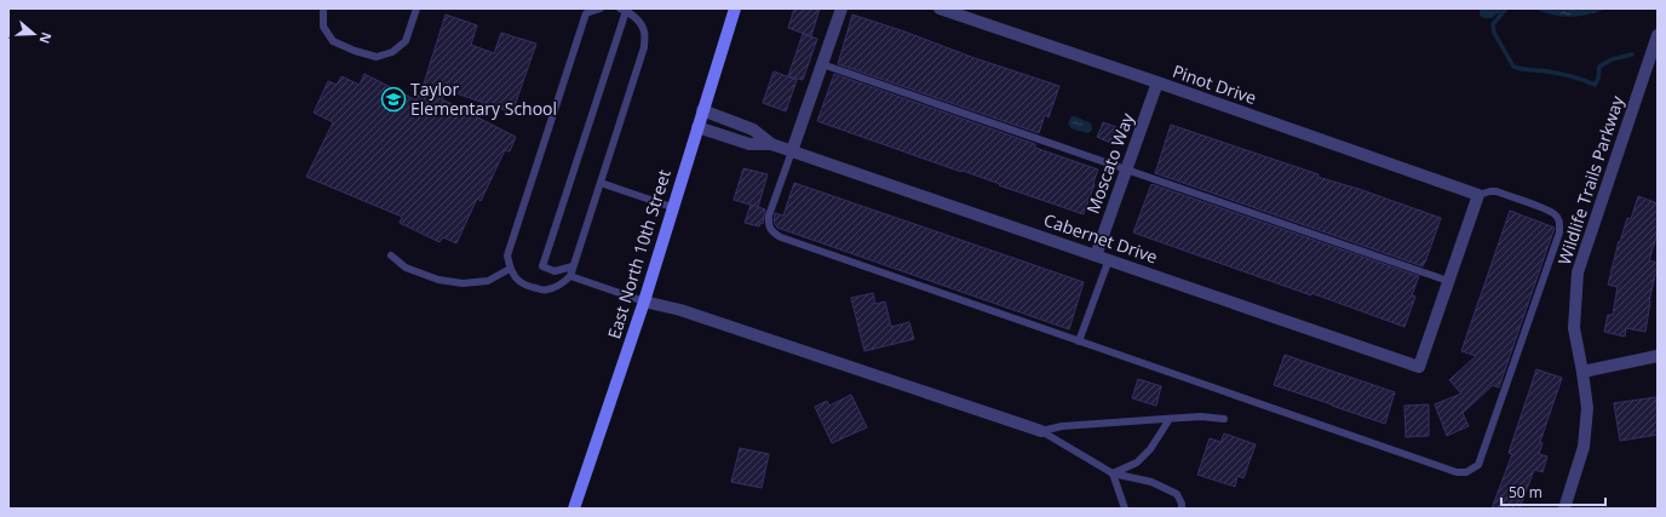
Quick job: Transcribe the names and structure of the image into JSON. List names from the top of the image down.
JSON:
{
  "streets": {
    "main road": ["East North 10th Street"],
    "street": [
      "Pinot Drive",
      "Moscato Way",
      "Wildlife Trails Parkway",
      "Cabernet Drive"
    ]
  },
  "crossings": [
    ["Pinot Drive", "Moscato Way"],
    ["Moscato Way", "Cabernet Drive"],
    ["Cabernet Drive", "East North 10th Street"]
  ],
  "places": {
    "school or university": ["Taylor Elementary School"]
  },
  "scale_bar": "50 m",
  "north": "right"
}
